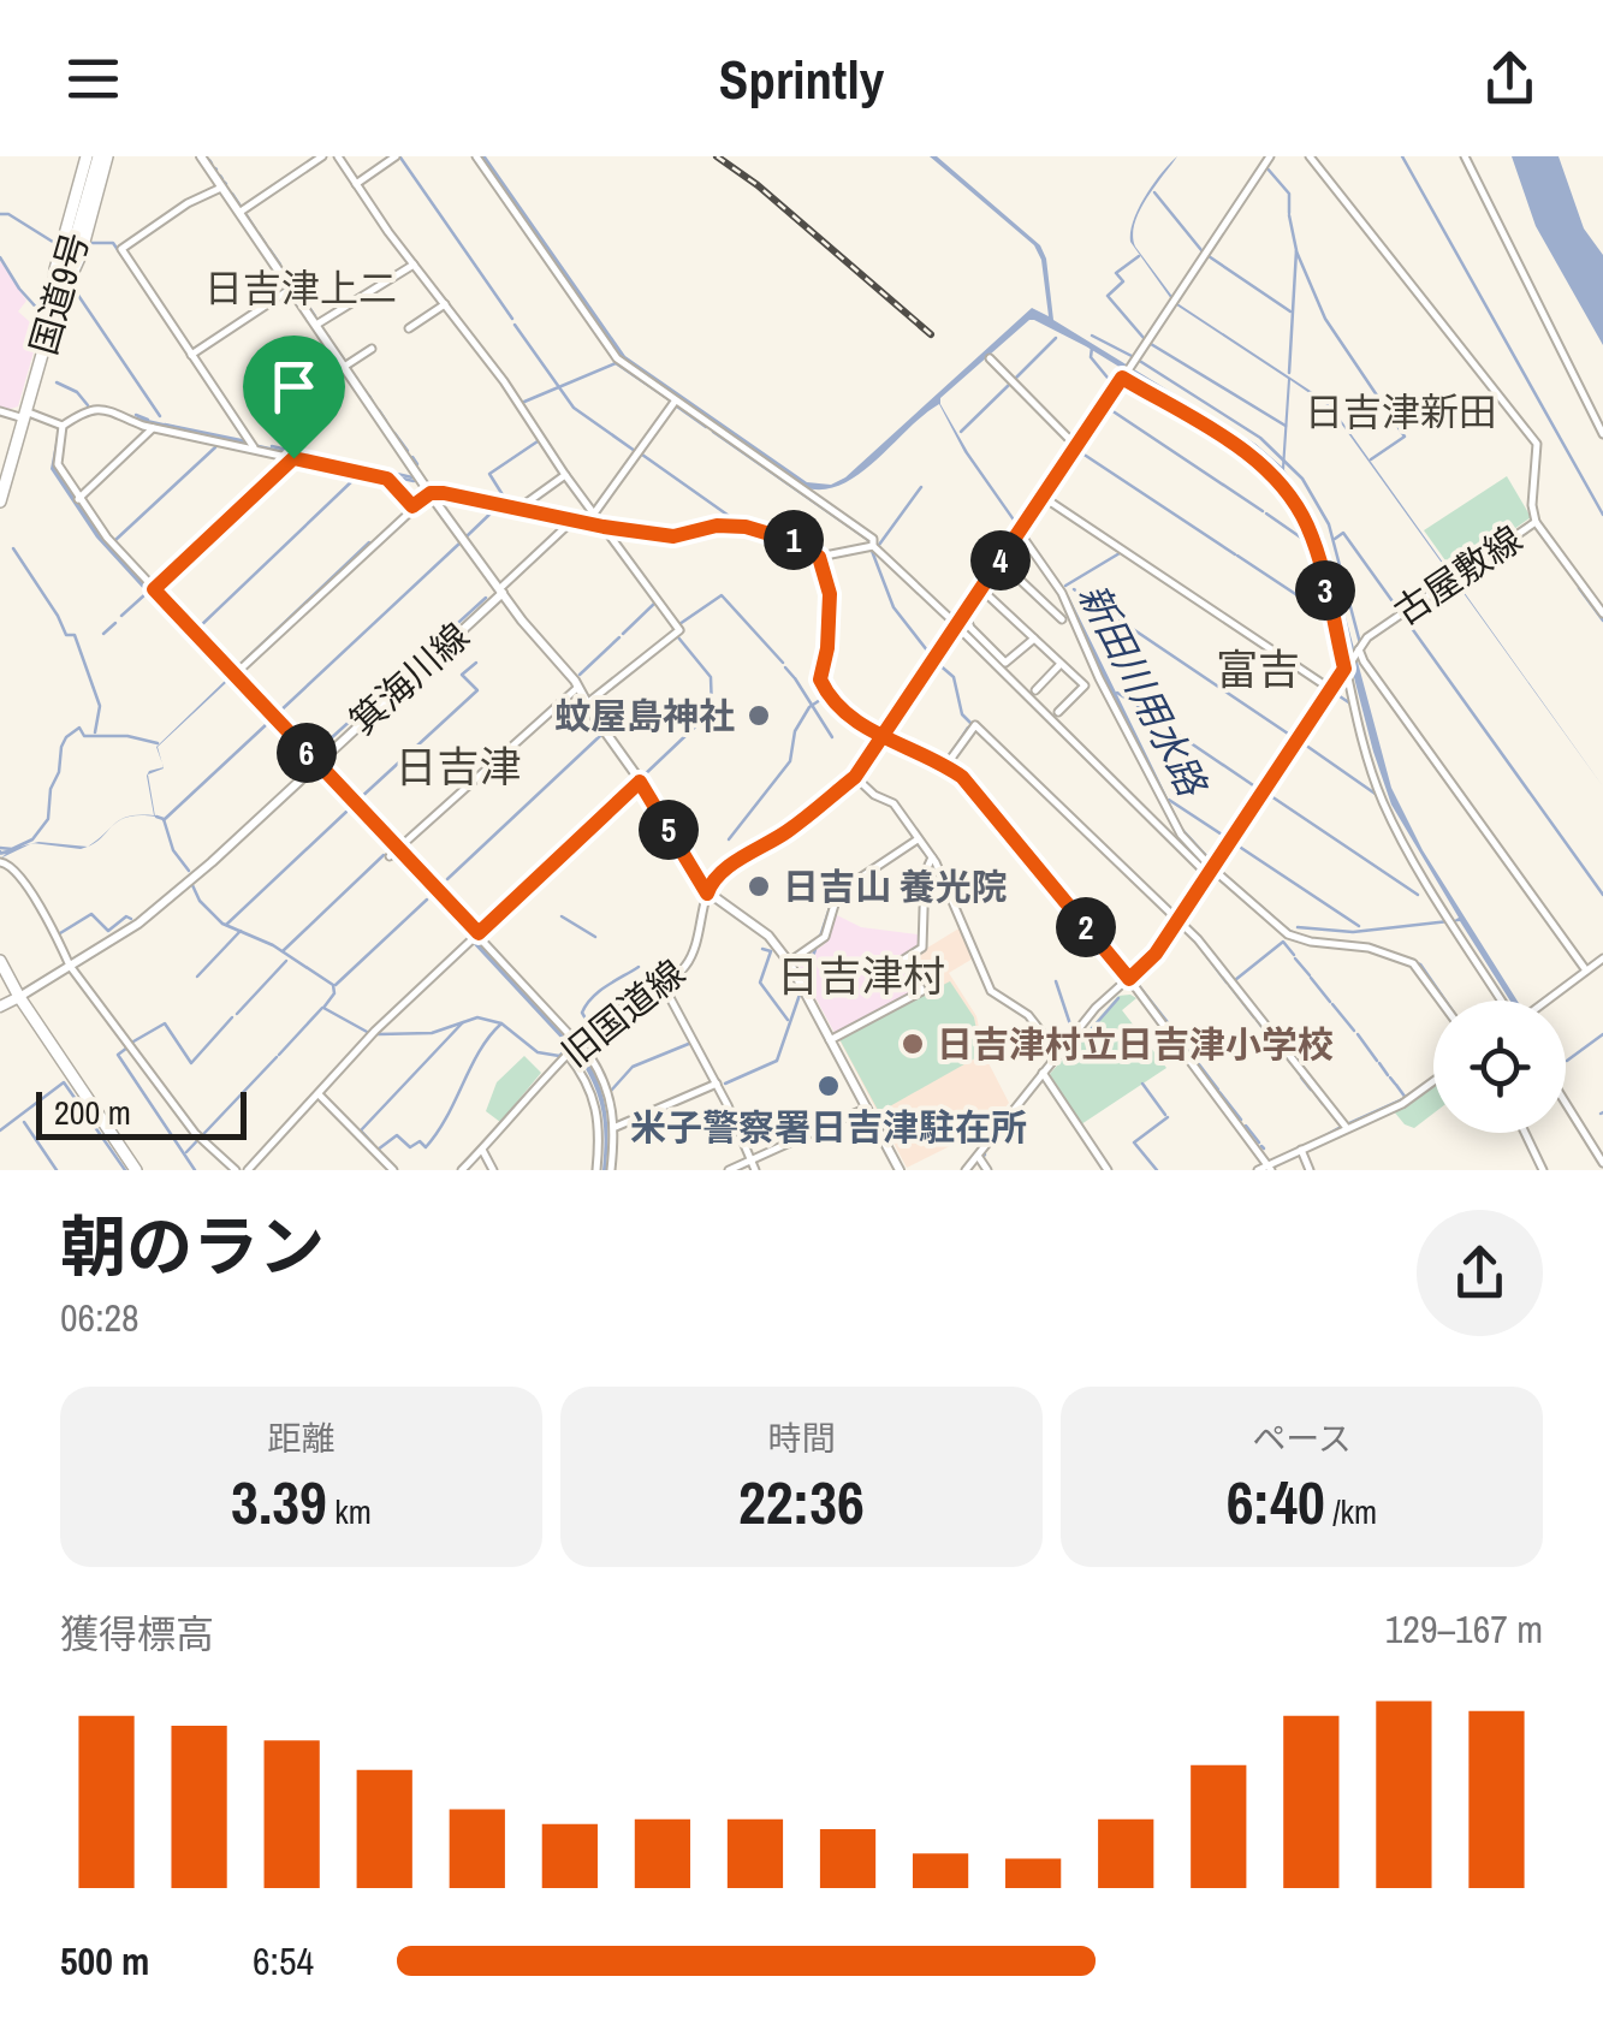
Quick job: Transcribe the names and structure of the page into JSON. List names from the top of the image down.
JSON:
{
  "streets": {
    "highway": ["国道9号"],
    "main road": ["箕海川線"],
    "street": ["古屋敷線", "旧国道線"]
  },
  "districts": [
    "日吉津上二",
    "日吉津新田",
    "富吉",
    "日吉津",
    "日吉津村"
  ],
  "water": ["新田川用水路"],
  "places": [
    "蚊屋島神社",
    "日吉山 養光院",
    "日吉津村立日吉津小学校",
    "米子警察署日吉津駐在所"
  ],
  "scale_bar": "200 m",
  "page": {
    "header": "Sprintly",
    "pins": [
      "1",
      "4",
      "3",
      "6",
      "5",
      "2"
    ],
    "scale": "200 m",
    "heading": ["朝のラン", "06:28"],
    "stats": [
      ["距離", "3.39 km"],
      ["時間", "22:36"],
      ["ペース", "6:40 /km"]
    ],
    "chart": ["獲得標高", "129–167 m"],
    "list": [
      {
        "name": "500 m",
        "note": "6:54"
      }
    ]
  }
}
